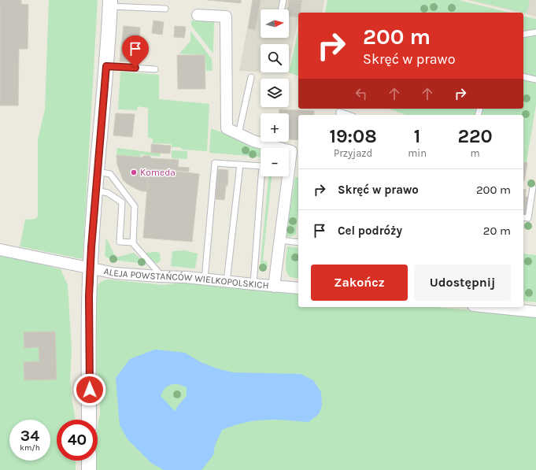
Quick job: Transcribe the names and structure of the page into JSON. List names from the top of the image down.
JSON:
{
  "streets": {
    "street": ["ALEJA POWSTAŃCÓW WIELKOPOLSKICH"]
  },
  "places": ["Komeda"],
  "north": "right",
  "page": {
    "map_buttons": ["+", "−"],
    "turn": ["200 m", "Skręć w prawo"],
    "eta": [
      "19:08",
      "Przyjazd",
      "1",
      "min",
      "220",
      "m"
    ],
    "list": [
      {
        "name": "Skręć w prawo",
        "value": "200 m"
      },
      {
        "name": "Cel podróży",
        "value": "20 m"
      }
    ],
    "buttons": ["Zakończ", "Udostępnij"],
    "speed": "34 km/h",
    "limit": "40"
  }
}
